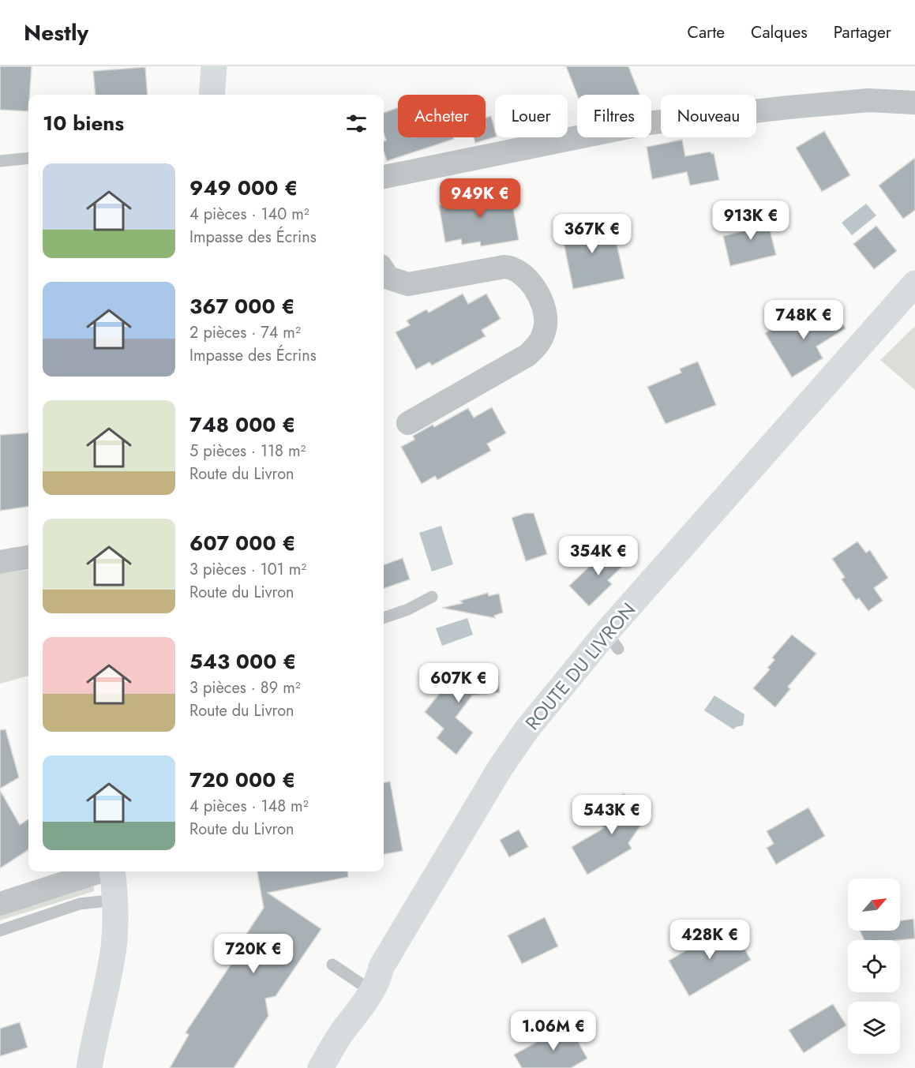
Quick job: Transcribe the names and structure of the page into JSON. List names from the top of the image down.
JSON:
{
  "streets": {
    "street": ["ROUTE DU LIVRON"]
  },
  "north": "top right",
  "page": {
    "header": "Nestly",
    "nav": ["Carte", "Calques", "Partager"],
    "chip": [
      "Acheter",
      "Louer",
      "Filtres",
      "Nouveau"
    ],
    "heading": "10 biens",
    "list": [
      {
        "name": "949 000 €",
        "note": "4 pièces · 140 m² · Impasse des Écrins"
      },
      {
        "name": "367 000 €",
        "note": "2 pièces · 74 m² · Impasse des Écrins"
      },
      {
        "name": "748 000 €",
        "note": "5 pièces · 118 m² · Route du Livron"
      },
      {
        "name": "607 000 €",
        "note": "3 pièces · 101 m² · Route du Livron"
      },
      {
        "name": "543 000 €",
        "note": "3 pièces · 89 m² · Route du Livron"
      },
      {
        "name": "720 000 €",
        "note": "4 pièces · 148 m² · Route du Livron"
      }
    ],
    "price": [
      "949K €",
      "913K €",
      "367K €",
      "748K €",
      "354K €",
      "607K €",
      "543K €",
      "428K €",
      "720K €",
      "1.06M €"
    ]
  }
}
